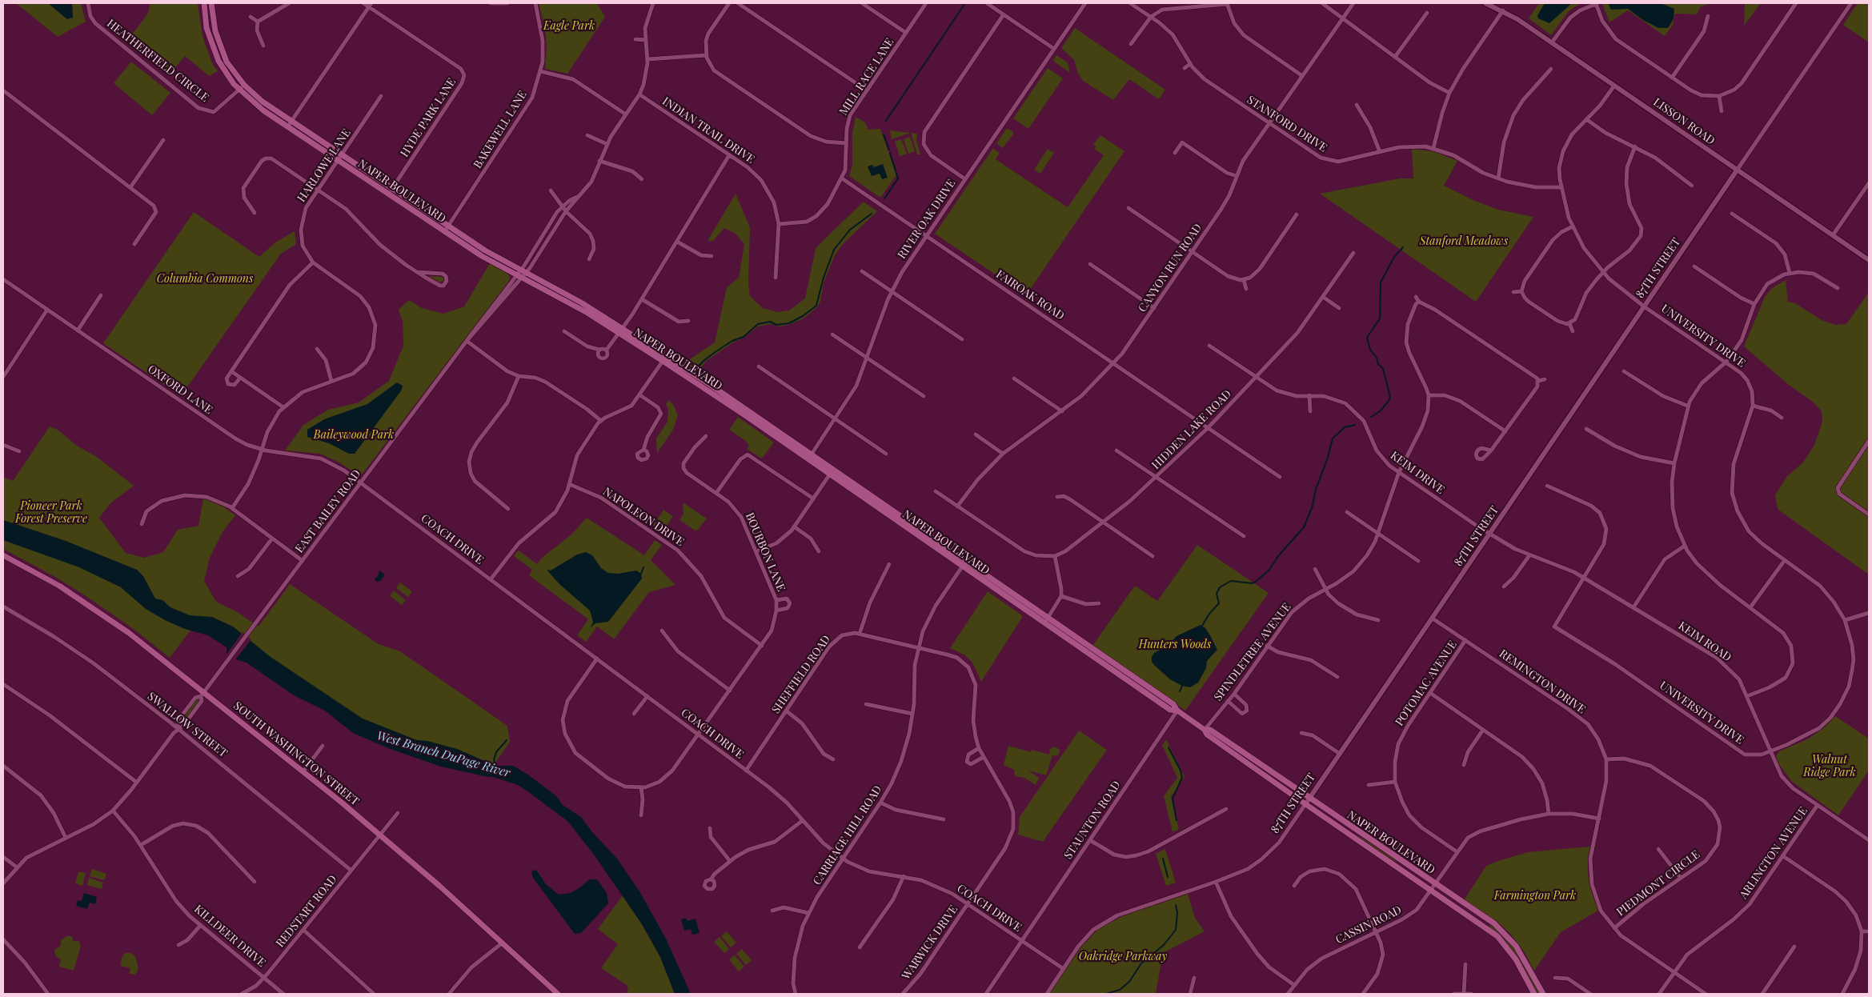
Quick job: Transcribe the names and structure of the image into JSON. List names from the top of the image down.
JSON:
{
  "streets": {
    "main road": ["NAPER BOULEVARD", "SOUTH WASHINGTON STREET"],
    "street": [
      "HEATHERFIELD CIRCLE",
      "MILL RACE LANE",
      "HYDE PARK LANE",
      "LISSON ROAD",
      "STANFORD DRIVE",
      "BAKEWELL LANE",
      "INDIAN TRAIL DRIVE",
      "HARLOWE LANE",
      "RIVER OAK DRIVE",
      "CANYON RUN ROAD",
      "87TH STREET",
      "FAIROAK ROAD",
      "UNIVERSITY DRIVE",
      "OXFORD LANE",
      "HIDDEN LAKE ROAD",
      "KEIM DRIVE",
      "EAST BAILEY ROAD",
      "NAPOLEON DRIVE",
      "COACH DRIVE",
      "BOURBON LANE",
      "KEIM ROAD",
      "SPINDLETREE AVENUE",
      "SHEFFIELD ROAD",
      "REMINGTON DRIVE",
      "POTOMAC AVENUE",
      "SWALLOW STREET",
      "STAUNTON ROAD",
      "CARRIAGE HILL ROAD",
      "ARLINGTON AVENUE",
      "PIEDMONT CIRCLE",
      "REDSTART ROAD",
      "CASSIN ROAD",
      "KILLDEER DRIVE",
      "WARWICK DRIVE"
    ]
  },
  "crossings": [
    ["HEATHERFIELD CIRCLE", "NAPER BOULEVARD"],
    ["MILL RACE LANE", "INDIAN TRAIL DRIVE"],
    ["MILL RACE LANE", "FAIROAK ROAD"],
    ["HYDE PARK LANE", "NAPER BOULEVARD"],
    ["LISSON ROAD", "87TH STREET"],
    ["LISSON ROAD", "UNIVERSITY DRIVE"],
    ["STANFORD DRIVE", "CANYON RUN ROAD"],
    ["STANFORD DRIVE", "UNIVERSITY DRIVE"],
    ["BAKEWELL LANE", "NAPER BOULEVARD"],
    ["INDIAN TRAIL DRIVE", "EAST BAILEY ROAD"],
    ["HARLOWE LANE", "NAPER BOULEVARD"],
    ["HARLOWE LANE", "OXFORD LANE"],
    ["NAPER BOULEVARD", "RIVER OAK DRIVE"],
    ["NAPER BOULEVARD", "87TH STREET"],
    ["NAPER BOULEVARD", "EAST BAILEY ROAD"],
    ["NAPER BOULEVARD", "SPINDLETREE AVENUE"],
    ["NAPER BOULEVARD", "STAUNTON ROAD"],
    ["NAPER BOULEVARD", "CARRIAGE HILL ROAD"],
    ["NAPER BOULEVARD", "CASSIN ROAD"],
    ["RIVER OAK DRIVE", "FAIROAK ROAD"],
    ["CANYON RUN ROAD", "FAIROAK ROAD"],
    ["87TH STREET", "UNIVERSITY DRIVE"],
    ["87TH STREET", "KEIM DRIVE"],
    ["87TH STREET", "COACH DRIVE"],
    ["87TH STREET", "KEIM ROAD"],
    ["87TH STREET", "REMINGTON DRIVE"],
    ["FAIROAK ROAD", "HIDDEN LAKE ROAD"],
    ["UNIVERSITY DRIVE", "KEIM ROAD"],
    ["OXFORD LANE", "EAST BAILEY ROAD"],
    ["OXFORD LANE", "COACH DRIVE"],
    ["HIDDEN LAKE ROAD", "KEIM DRIVE"],
    ["KEIM DRIVE", "KEIM ROAD"],
    ["KEIM DRIVE", "SPINDLETREE AVENUE"],
    ["EAST BAILEY ROAD", "COACH DRIVE"],
    ["EAST BAILEY ROAD", "SOUTH WASHINGTON STREET"],
    ["NAPOLEON DRIVE", "BOURBON LANE"],
    ["COACH DRIVE", "BOURBON LANE"],
    ["COACH DRIVE", "SHEFFIELD ROAD"],
    ["COACH DRIVE", "STAUNTON ROAD"],
    ["COACH DRIVE", "CARRIAGE HILL ROAD"],
    ["COACH DRIVE", "WARWICK DRIVE"],
    ["KEIM ROAD", "ARLINGTON AVENUE"],
    ["SHEFFIELD ROAD", "CARRIAGE HILL ROAD"],
    ["SHEFFIELD ROAD", "WARWICK DRIVE"],
    ["REMINGTON DRIVE", "POTOMAC AVENUE"],
    ["REMINGTON DRIVE", "ARLINGTON AVENUE"],
    ["REMINGTON DRIVE", "PIEDMONT CIRCLE"],
    ["REMINGTON DRIVE", "CASSIN ROAD"],
    ["POTOMAC AVENUE", "CASSIN ROAD"],
    ["SWALLOW STREET", "REDSTART ROAD"],
    ["SOUTH WASHINGTON STREET", "REDSTART ROAD"],
    ["CARRIAGE HILL ROAD", "WARWICK DRIVE"],
    ["REDSTART ROAD", "KILLDEER DRIVE"]
  ],
  "water": ["West Branch DuPage River"],
  "parks": [
    "Eagle Park",
    "Stanford Meadows",
    "Columbia Commons",
    "Baileywood Park",
    "Pioneer Park Forest Preserve",
    "Hunters Woods",
    "Walnut Ridge Park",
    "Farmington Park",
    "Oakridge Parkway"
  ]
}
